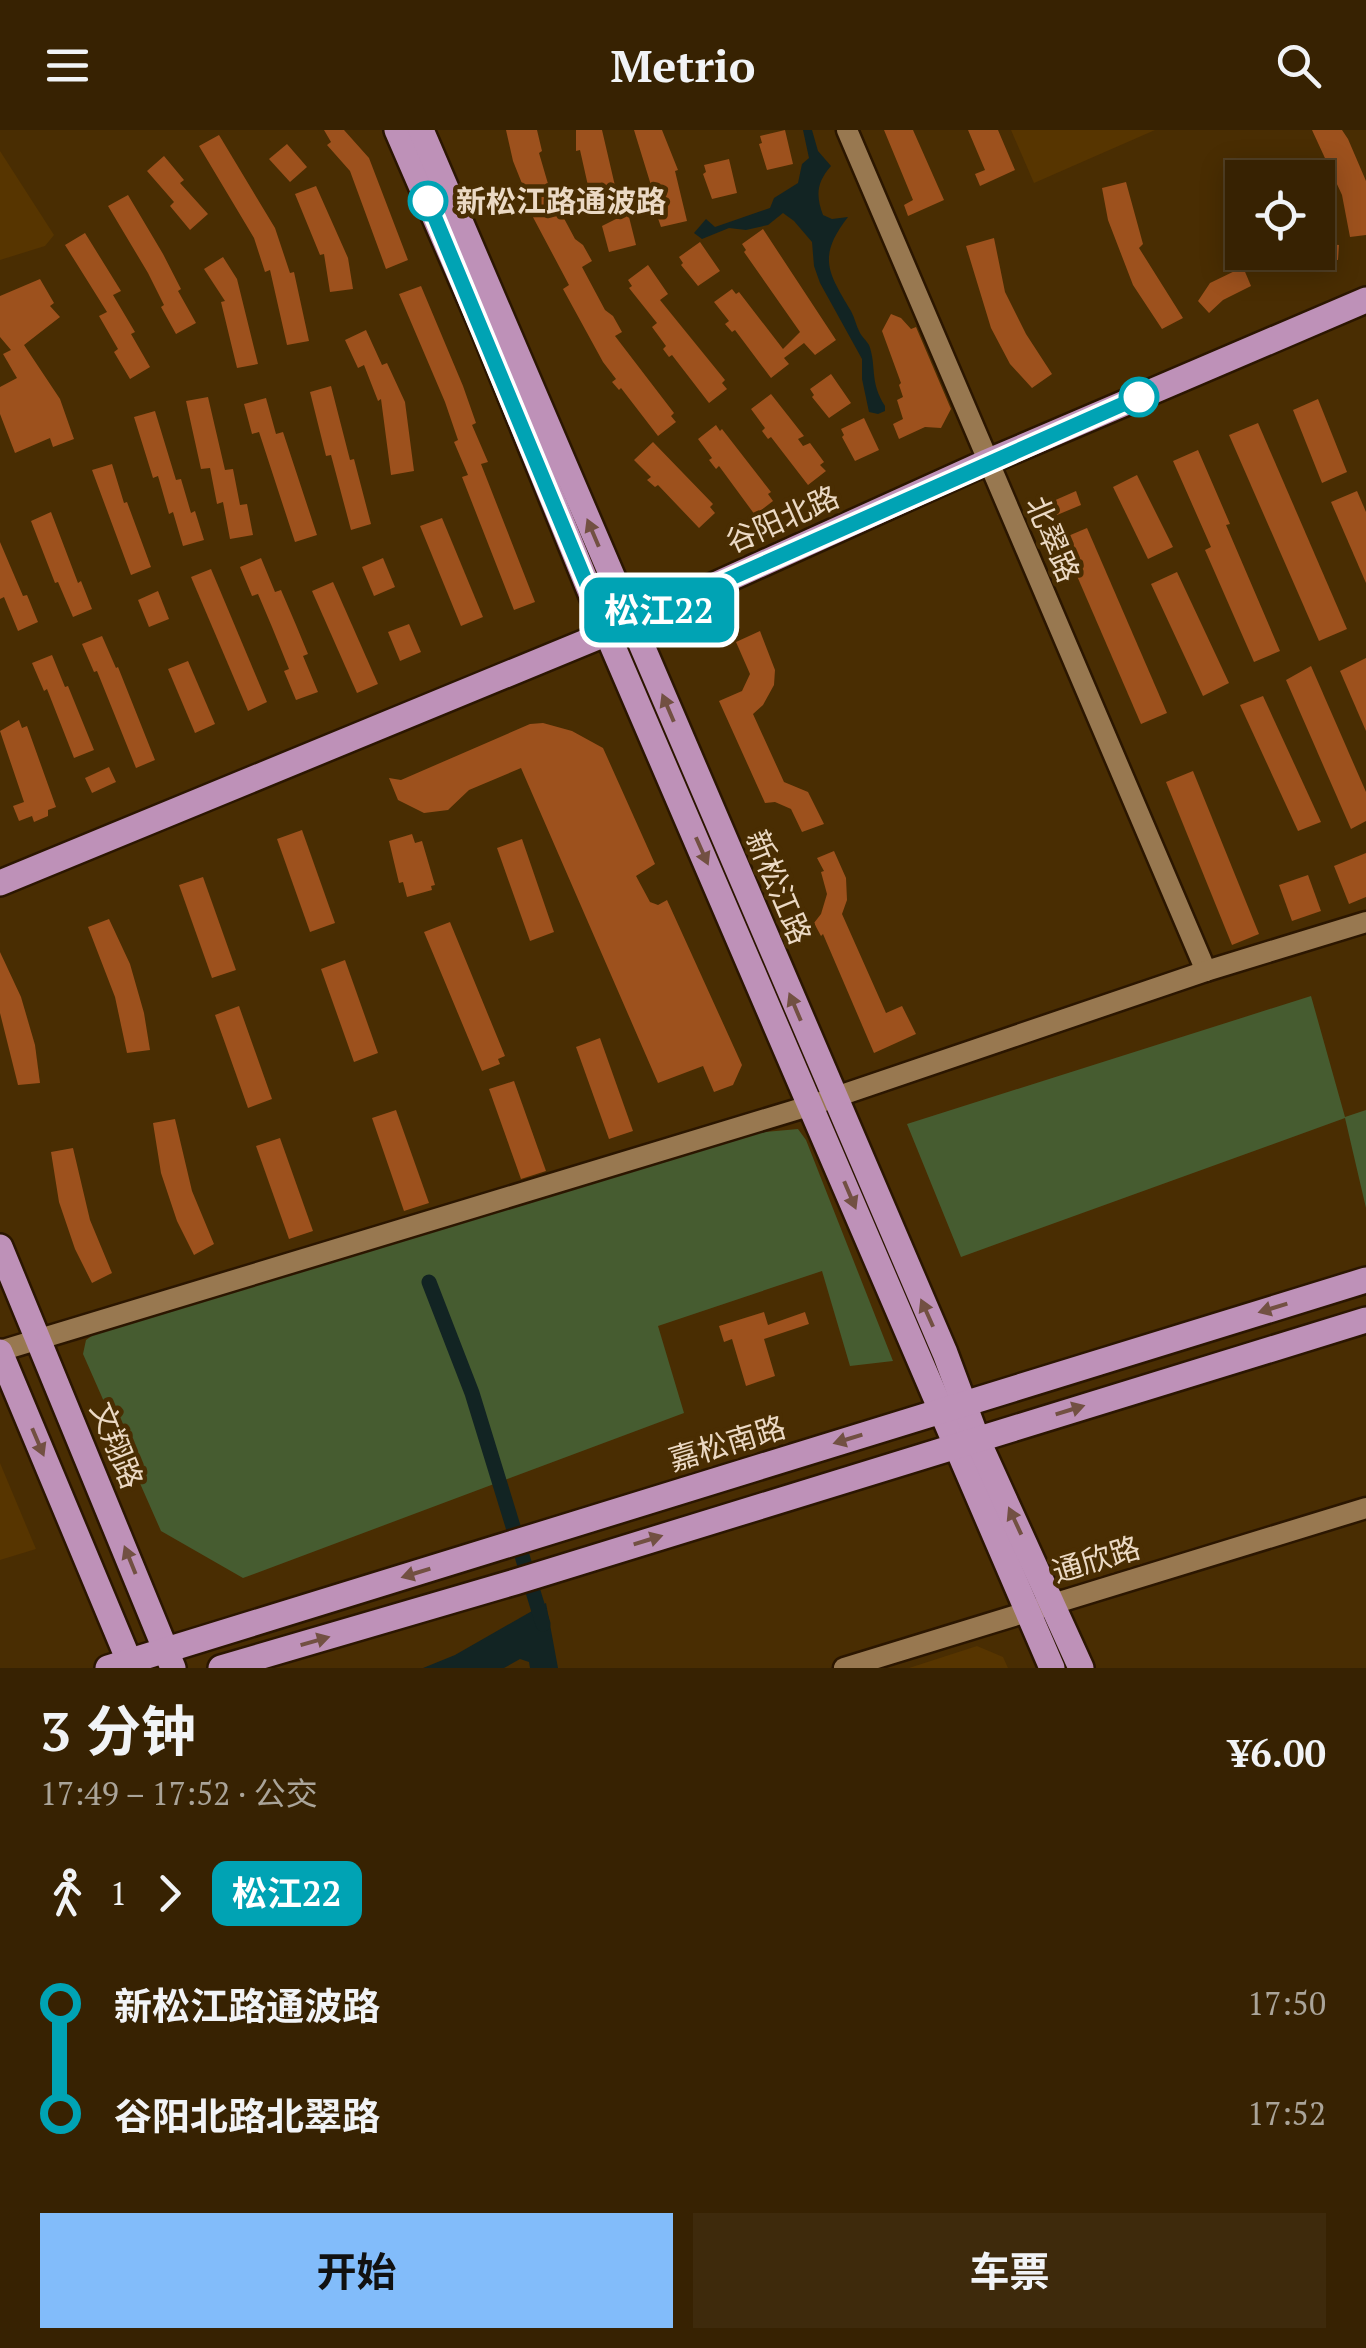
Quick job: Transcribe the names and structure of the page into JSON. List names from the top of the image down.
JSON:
{
  "streets": {
    "main road": [
      "谷阳北路",
      "新松江路",
      "嘉松南路",
      "文翔路"
    ],
    "street": ["北翠路", "通欣路"]
  },
  "crossings": [
    ["谷阳北路", "北翠路"],
    ["谷阳北路", "新松江路"],
    ["新松江路", "嘉松南路"],
    ["新松江路", "通欣路"],
    ["嘉松南路", "文翔路"]
  ],
  "places": ["新松江路通波路"],
  "lines": ["bus line 松江22"],
  "page": {
    "header": "Metrio",
    "on_map": "松江22",
    "heading": ["3 分钟", "17:49 – 17:52 · 公交", "¥6.00"],
    "legs": ["1", "松江22"],
    "list": [
      {
        "name": "新松江路通波路",
        "value": "17:50"
      },
      {
        "name": "谷阳北路北翠路",
        "value": "17:52"
      }
    ],
    "buttons": ["开始", "车票"]
  }
}
